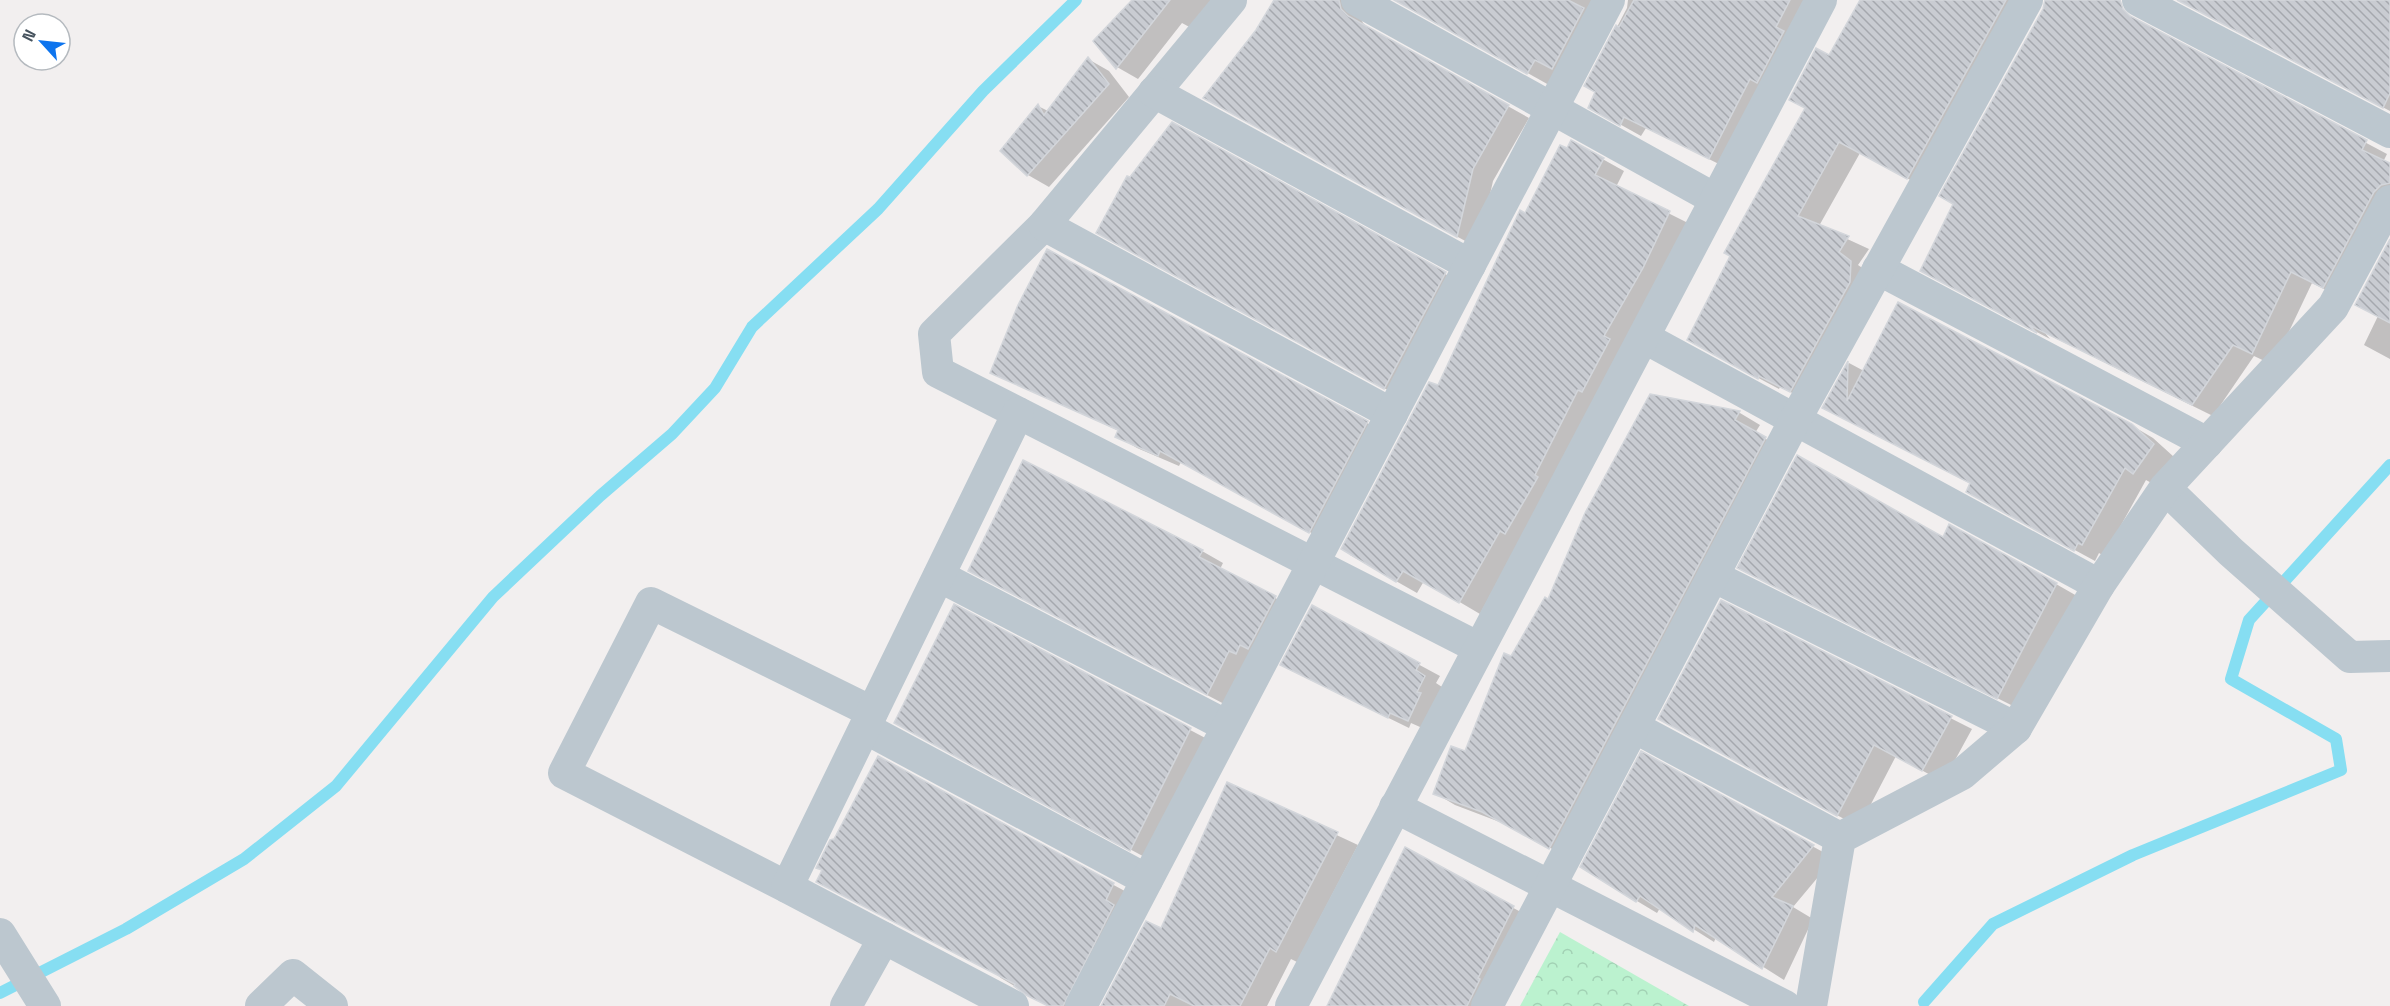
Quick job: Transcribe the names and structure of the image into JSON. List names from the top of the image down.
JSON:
{
  "north": "top left"
}
